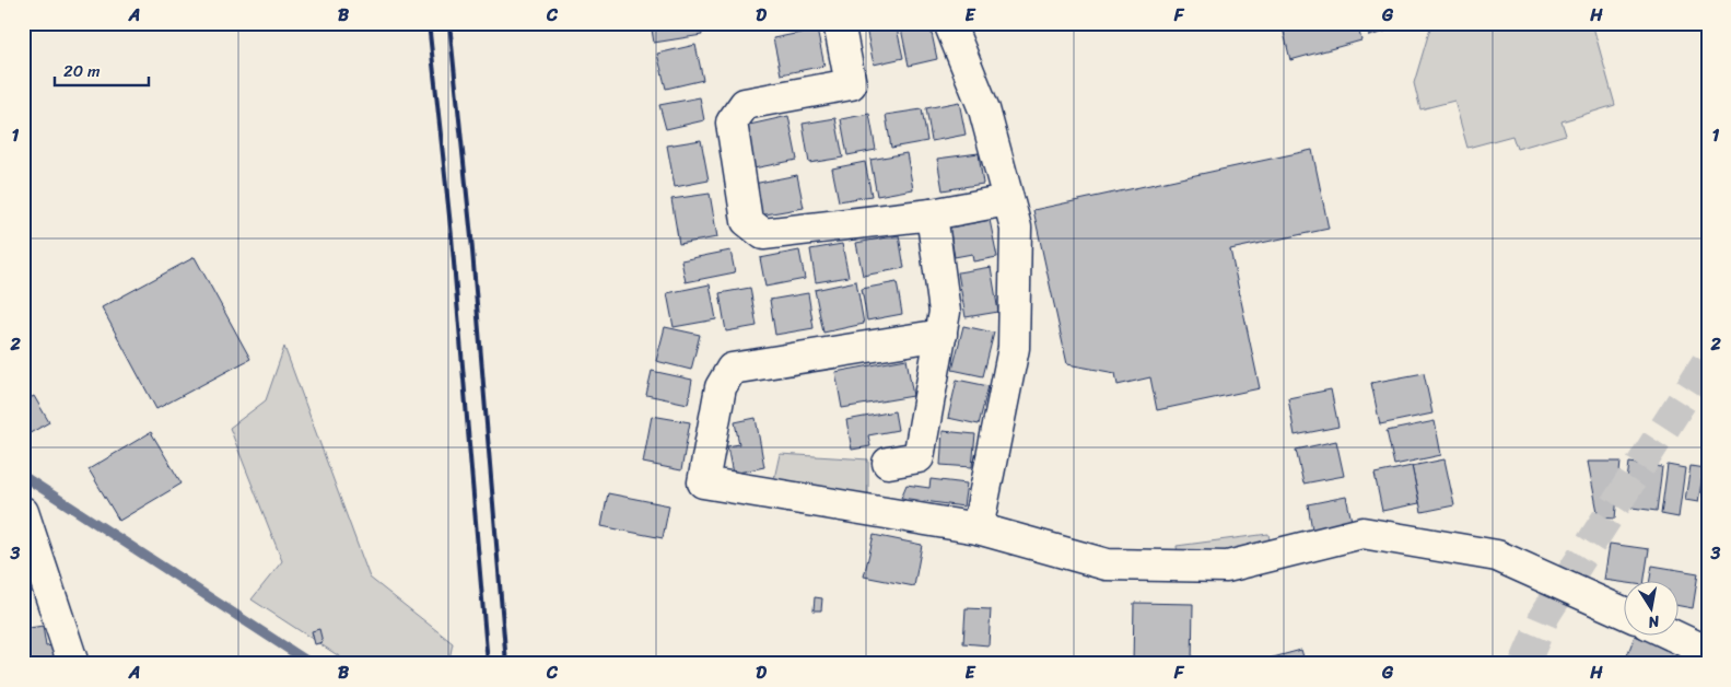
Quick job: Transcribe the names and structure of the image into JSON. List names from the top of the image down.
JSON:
{
  "scale_bar": "20 m",
  "north": "bottom",
  "grid": {
    "columns": [
      "A",
      "B",
      "C",
      "D",
      "E",
      "F",
      "G",
      "H"
    ],
    "rows": ["1", "2", "3"]
  }
}
